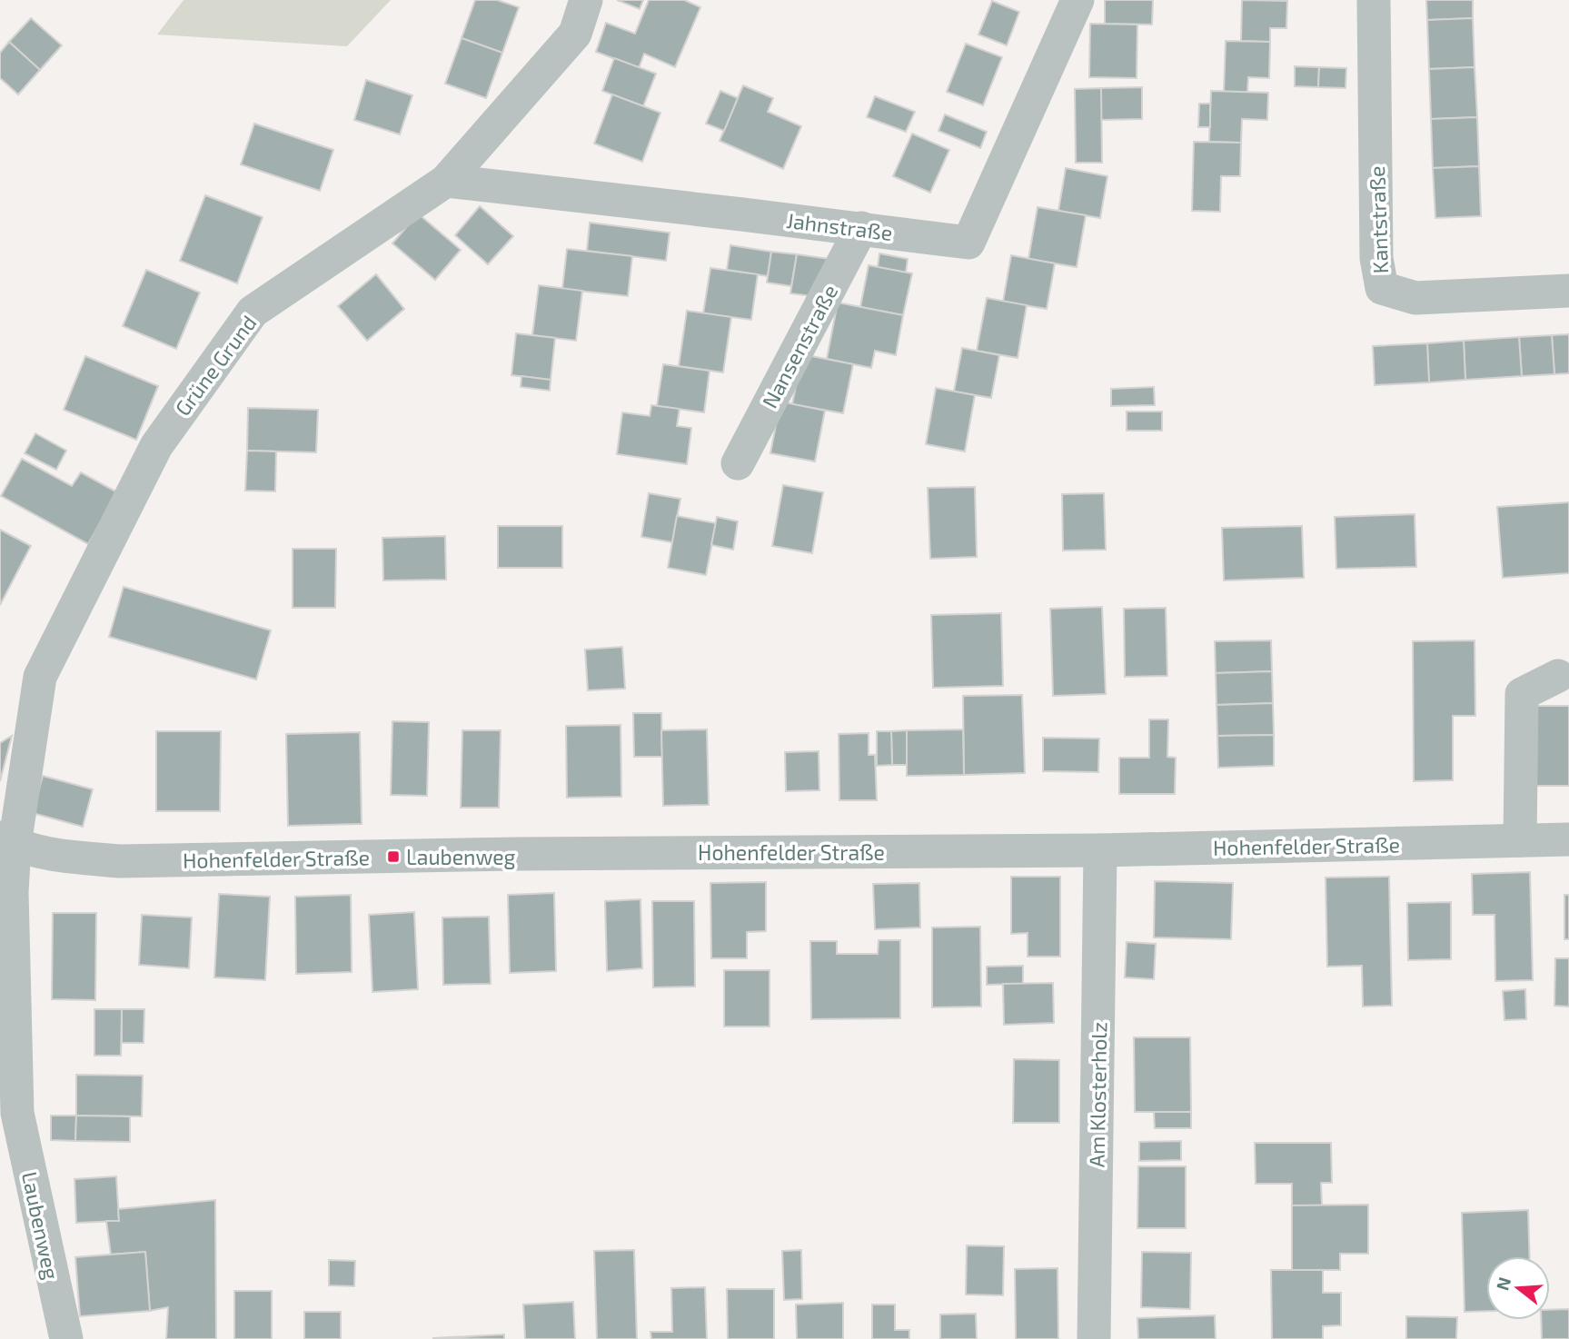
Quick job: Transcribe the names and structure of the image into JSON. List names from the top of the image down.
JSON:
{
  "streets": {
    "street": [
      "Kantstraße",
      "Jahnstraße",
      "Nansenstraße",
      "Grüne Grund",
      "Hohenfelder Straße",
      "Am Klosterholz",
      "Laubenweg"
    ]
  },
  "crossings": [
    ["Jahnstraße", "Nansenstraße"],
    ["Jahnstraße", "Grüne Grund"],
    ["Grüne Grund", "Hohenfelder Straße"],
    ["Grüne Grund", "Laubenweg"],
    ["Hohenfelder Straße", "Am Klosterholz"],
    ["Hohenfelder Straße", "Laubenweg"]
  ],
  "places": {
    "transit": ["Laubenweg"]
  },
  "north": "left"
}
